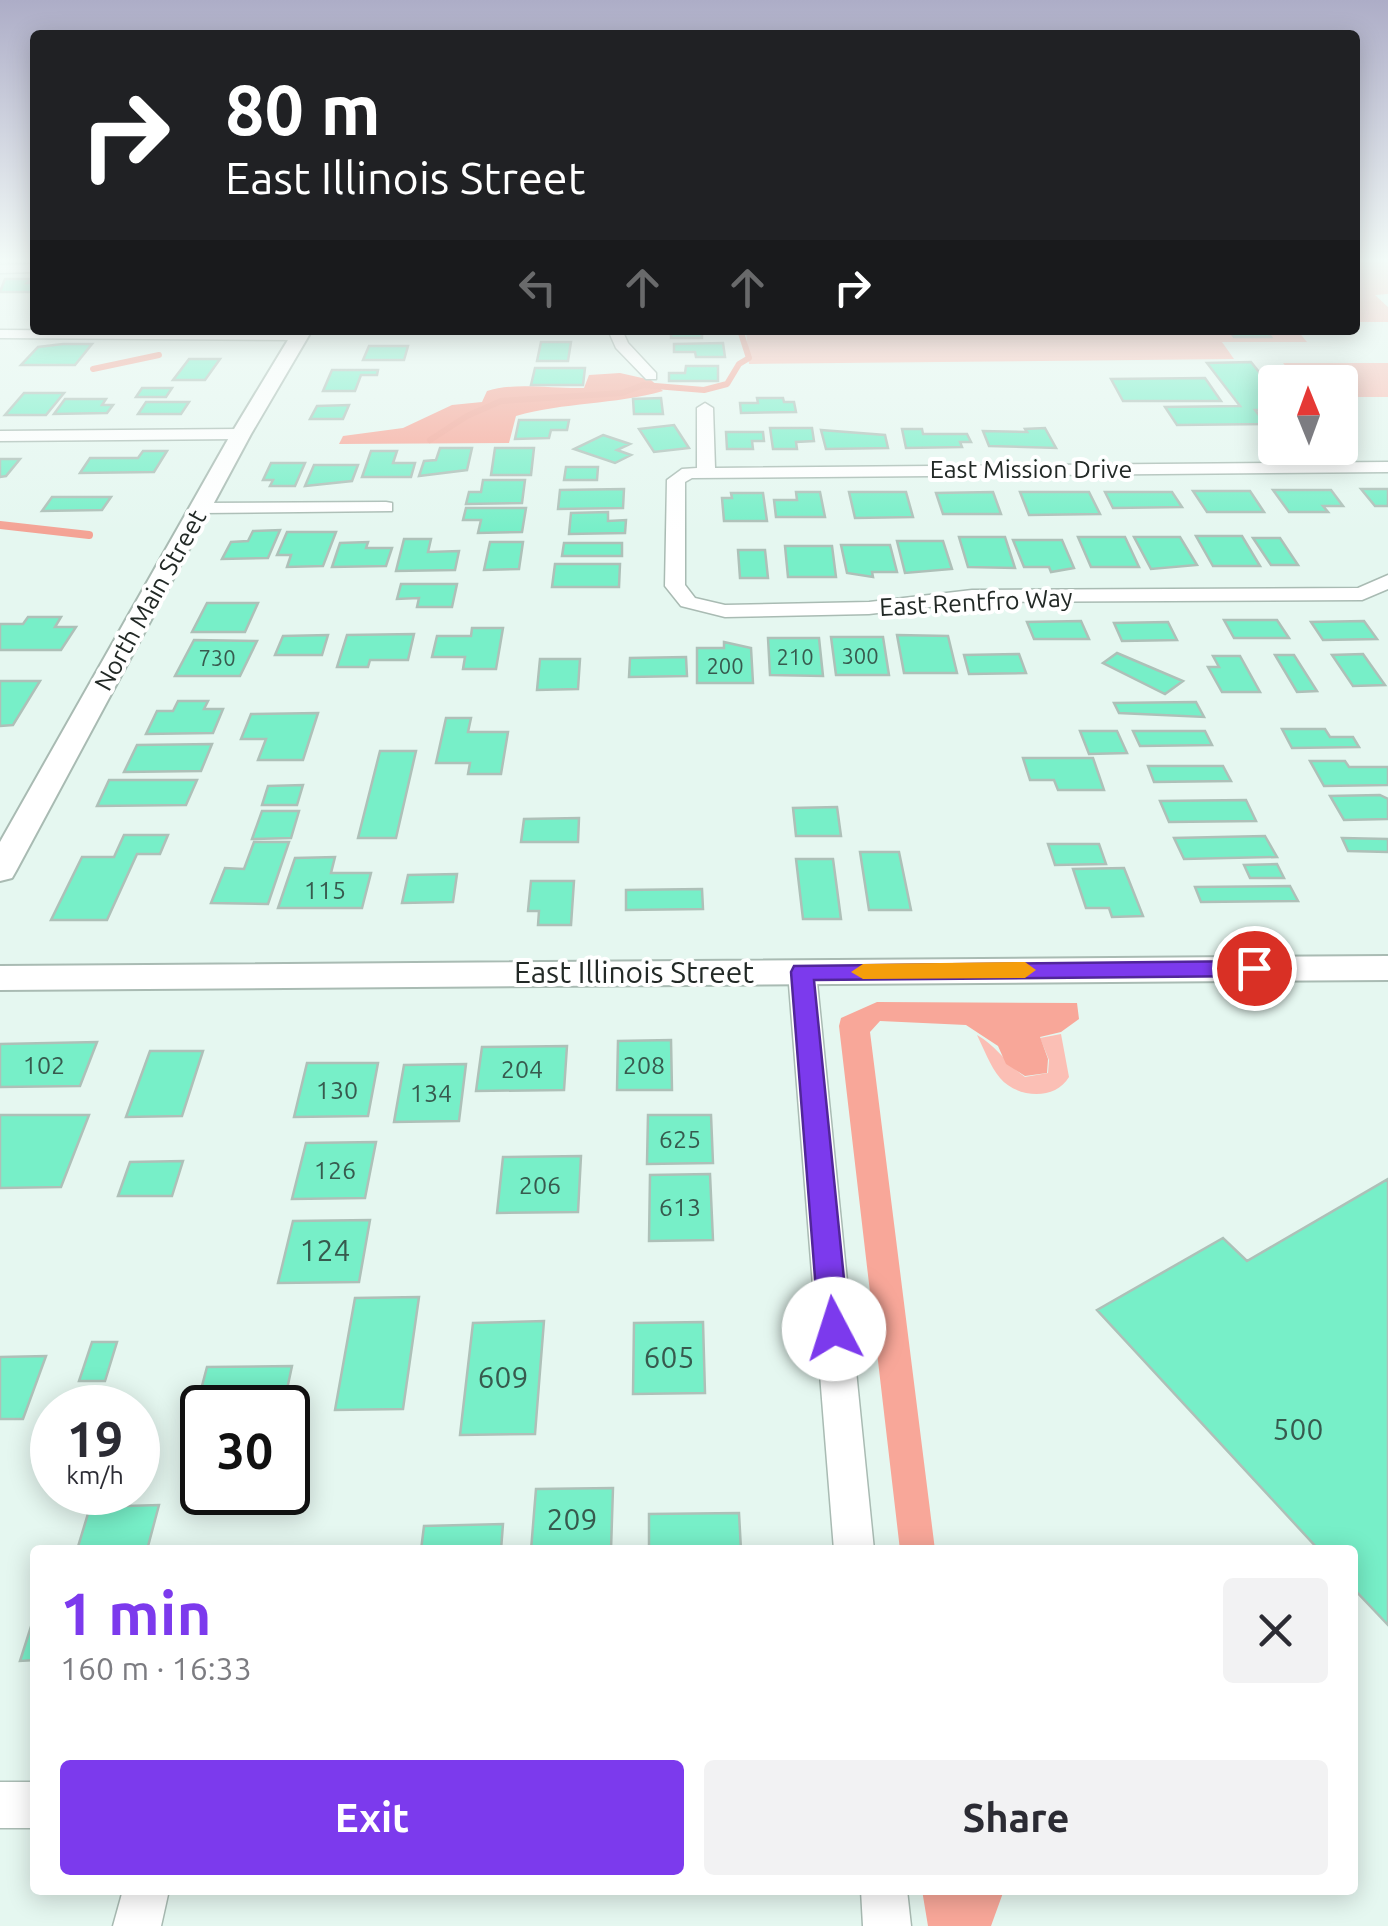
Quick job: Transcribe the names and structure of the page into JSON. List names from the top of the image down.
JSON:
{
  "streets": {
    "street": [
      "East Mission Drive",
      "North Main Street",
      "East Rentfro Way",
      "East Illinois Street"
    ]
  },
  "crossings": [
    ["East Mission Drive", "East Rentfro Way"]
  ],
  "house_numbers": [
    "300",
    "210",
    "730",
    "200",
    "115",
    "102",
    "208",
    "204",
    "130",
    "134",
    "625",
    "126",
    "206",
    "613",
    "124",
    "605",
    "609",
    "500",
    "209"
  ],
  "north": "top",
  "page": {
    "turn": ["80 m", "East Illinois Street"],
    "speed": "19 km/h",
    "limit": "30",
    "heading": ["1 min", "160 m · 16:33"],
    "buttons": ["Exit", "Share"]
  }
}
